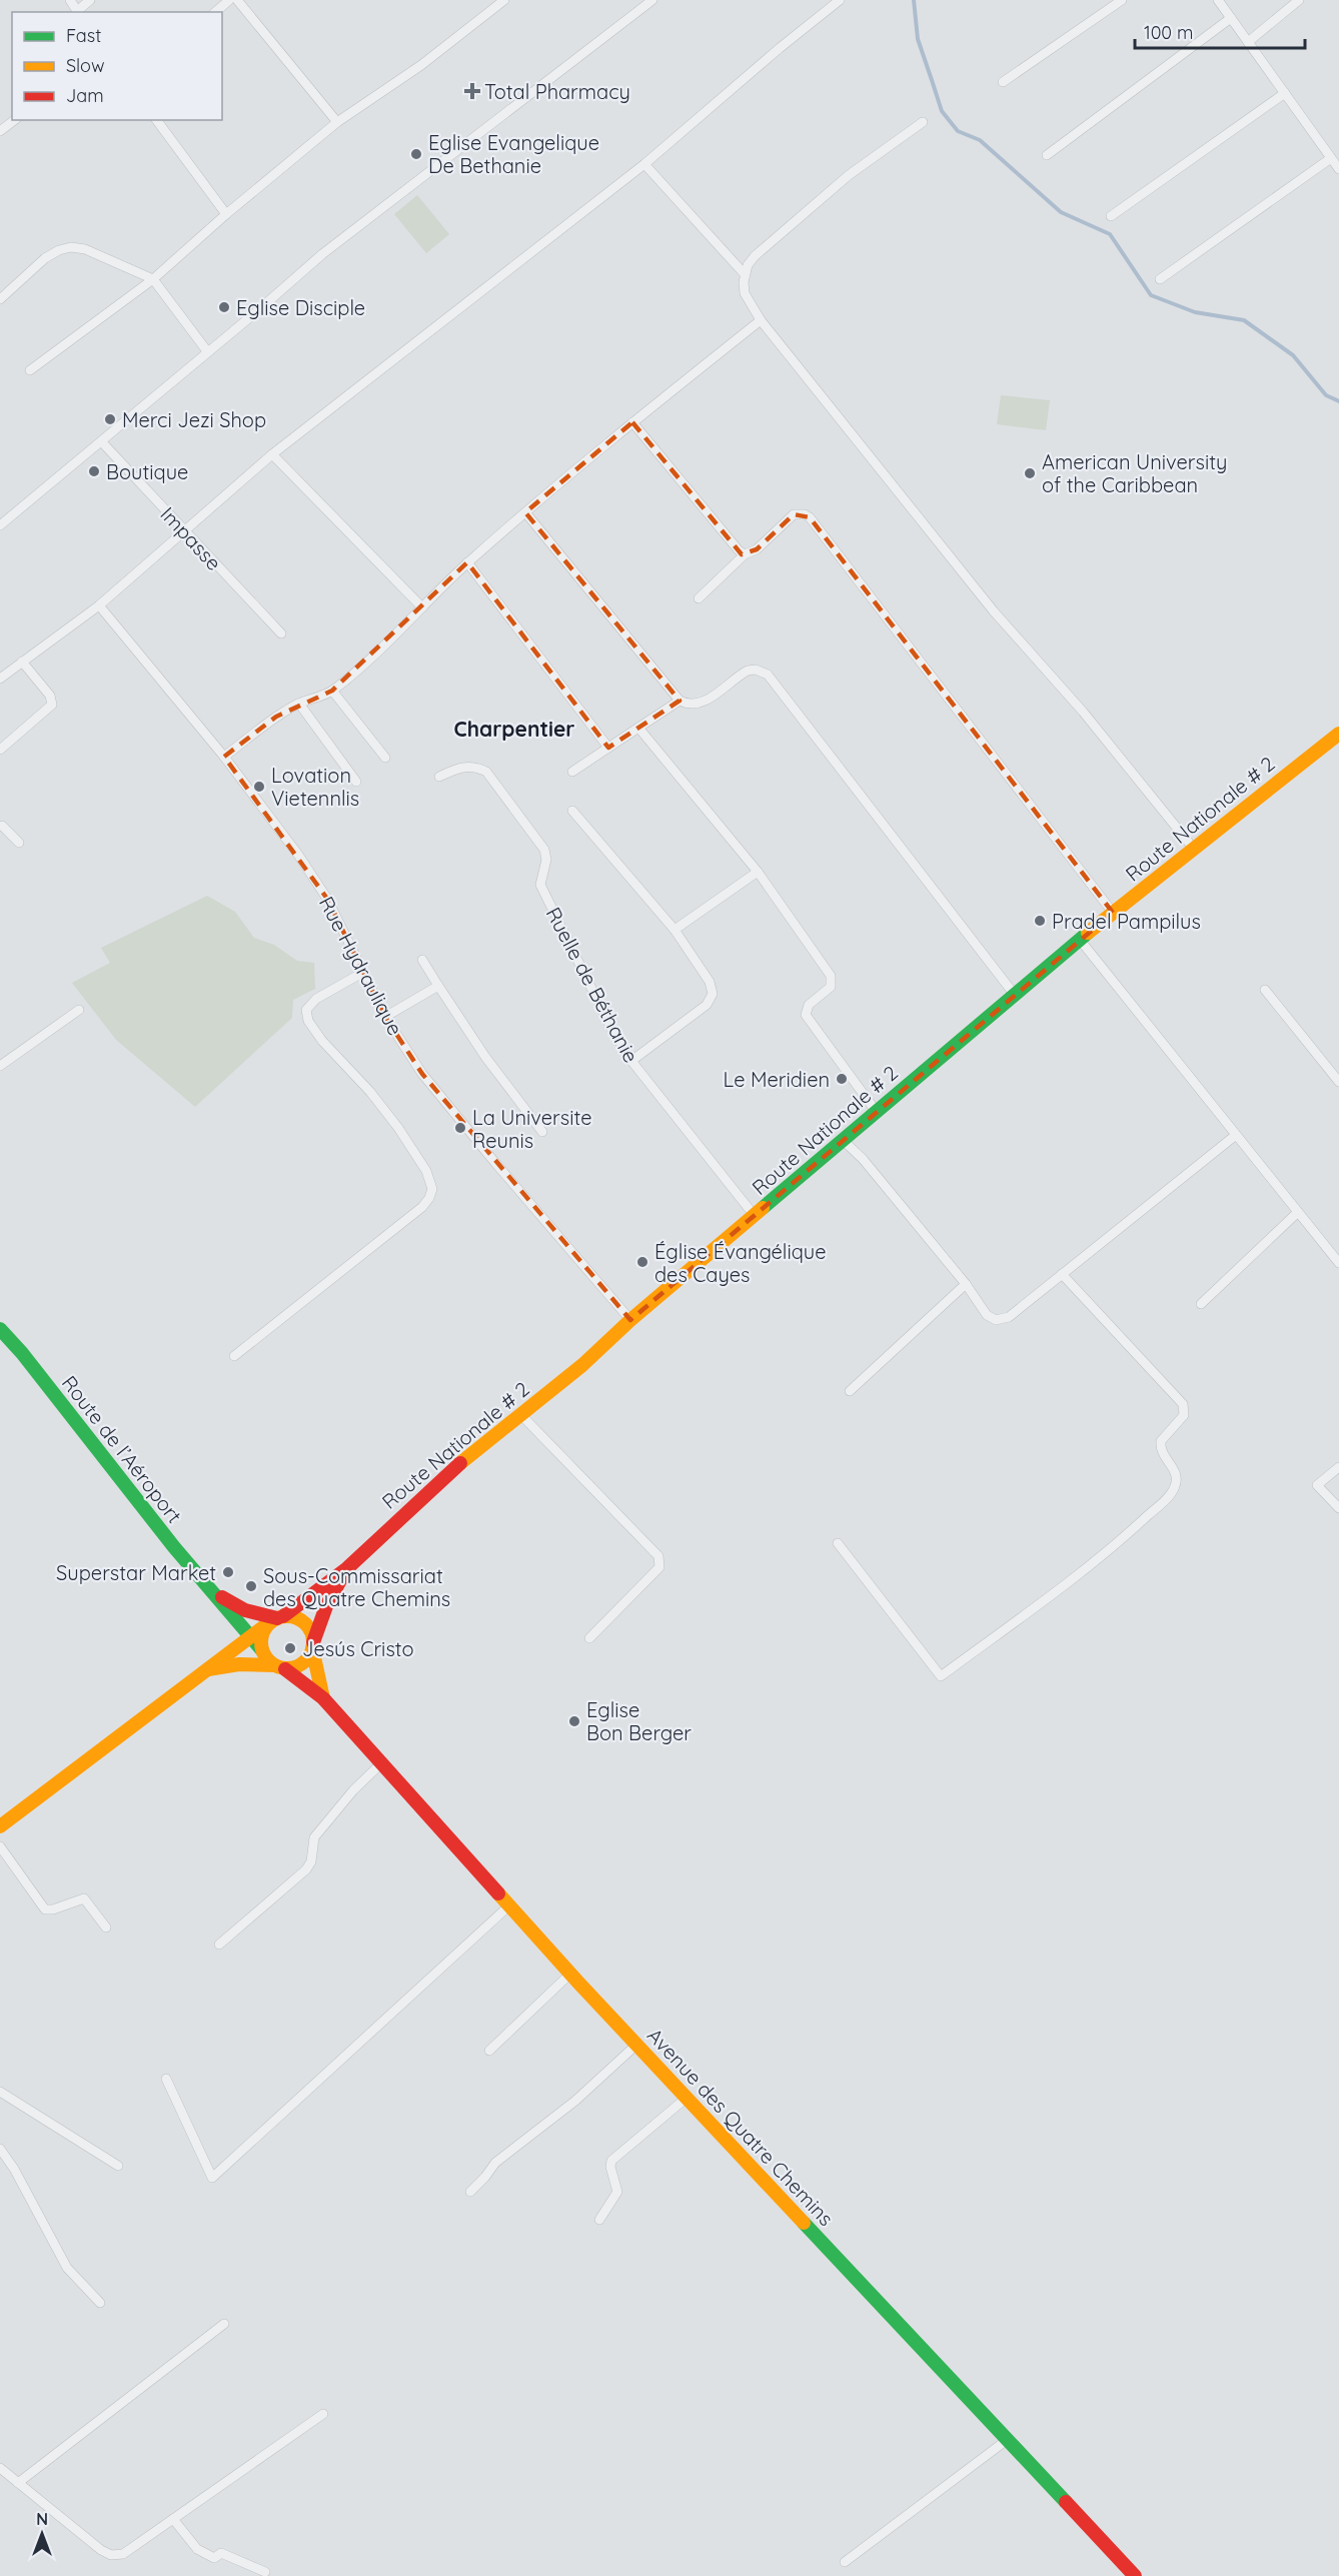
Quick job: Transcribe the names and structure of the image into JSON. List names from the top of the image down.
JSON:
{
  "streets": {
    "main road": ["Route Nationale # 2", "Route de l’Aéroport", "Avenue des Quatre Chemins"],
    "street": ["Impasse", "Rue Hydraulique", "Ruelle de Béthanie"]
  },
  "crossings": [
    ["Route Nationale # 2", "Rue Hydraulique"],
    ["Route Nationale # 2", "Ruelle de Béthanie"],
    ["Route Nationale # 2", "Route de l’Aéroport"],
    ["Route Nationale # 2", "Avenue des Quatre Chemins"],
    ["Route de l’Aéroport", "Avenue des Quatre Chemins"]
  ],
  "districts": ["Charpentier"],
  "places": {
    "health": ["Total Pharmacy"],
    "other": [
      "Eglise Evangelique De Bethanie",
      "Eglise Disciple",
      "Merci Jezi Shop",
      "Boutique",
      "American University of the Caribbean",
      "Lovation Vietennlis",
      "Pradel Pampilus",
      "Le Meridien",
      "La Universite Reunis",
      "Église Évangélique des Cayes",
      "Superstar Market",
      "Sous-Commissariat des Quatre Chemins",
      "Jesús Cristo",
      "Eglise Bon Berger"
    ]
  },
  "legend": ["Fast", "Slow", "Jam"],
  "scale_bar": "100 m",
  "north": "top"
}
